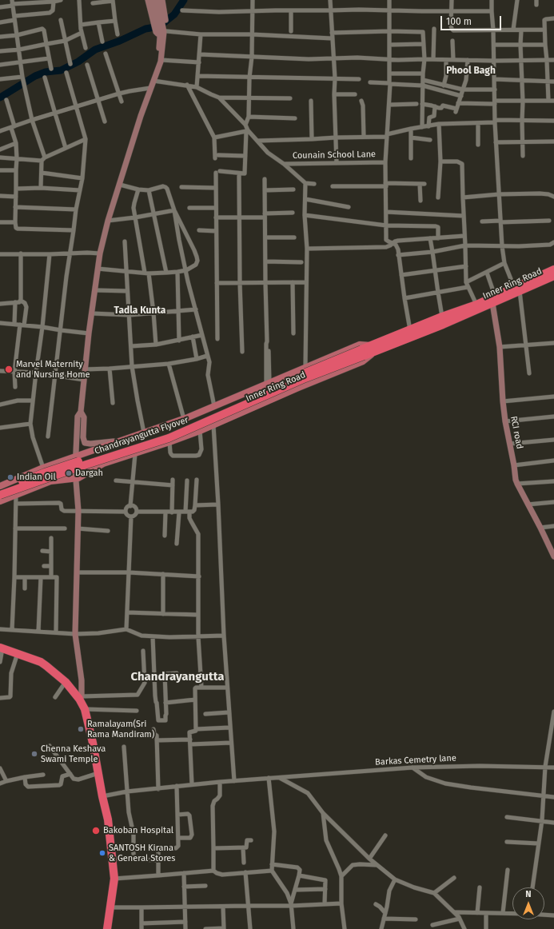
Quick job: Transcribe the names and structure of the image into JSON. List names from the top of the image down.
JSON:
{
  "streets": {
    "highway": ["Inner Ring Road", "Chandrayangutta Flyover"],
    "main road": ["RCI road"],
    "street": ["Counain School Lane", "Barkas Cemetry lane"]
  },
  "crossings": [
    ["Inner Ring Road", "RCI road"],
    ["Inner Ring Road", "Chandrayangutta Flyover"]
  ],
  "districts": ["Phool Bagh", "Tadla Kunta", "Chandrayangutta"],
  "places": [
    "Marvel Maternity and Nursing Home",
    "Dargah",
    "Indian Oil",
    "Ramalayam(Sri Rama Mandiram)",
    "Chenna Keshava Swami Temple",
    "Bakoban Hospital",
    "SANTOSH Kirana & General Stores"
  ],
  "scale_bar": "100 m",
  "north": "top"
}
